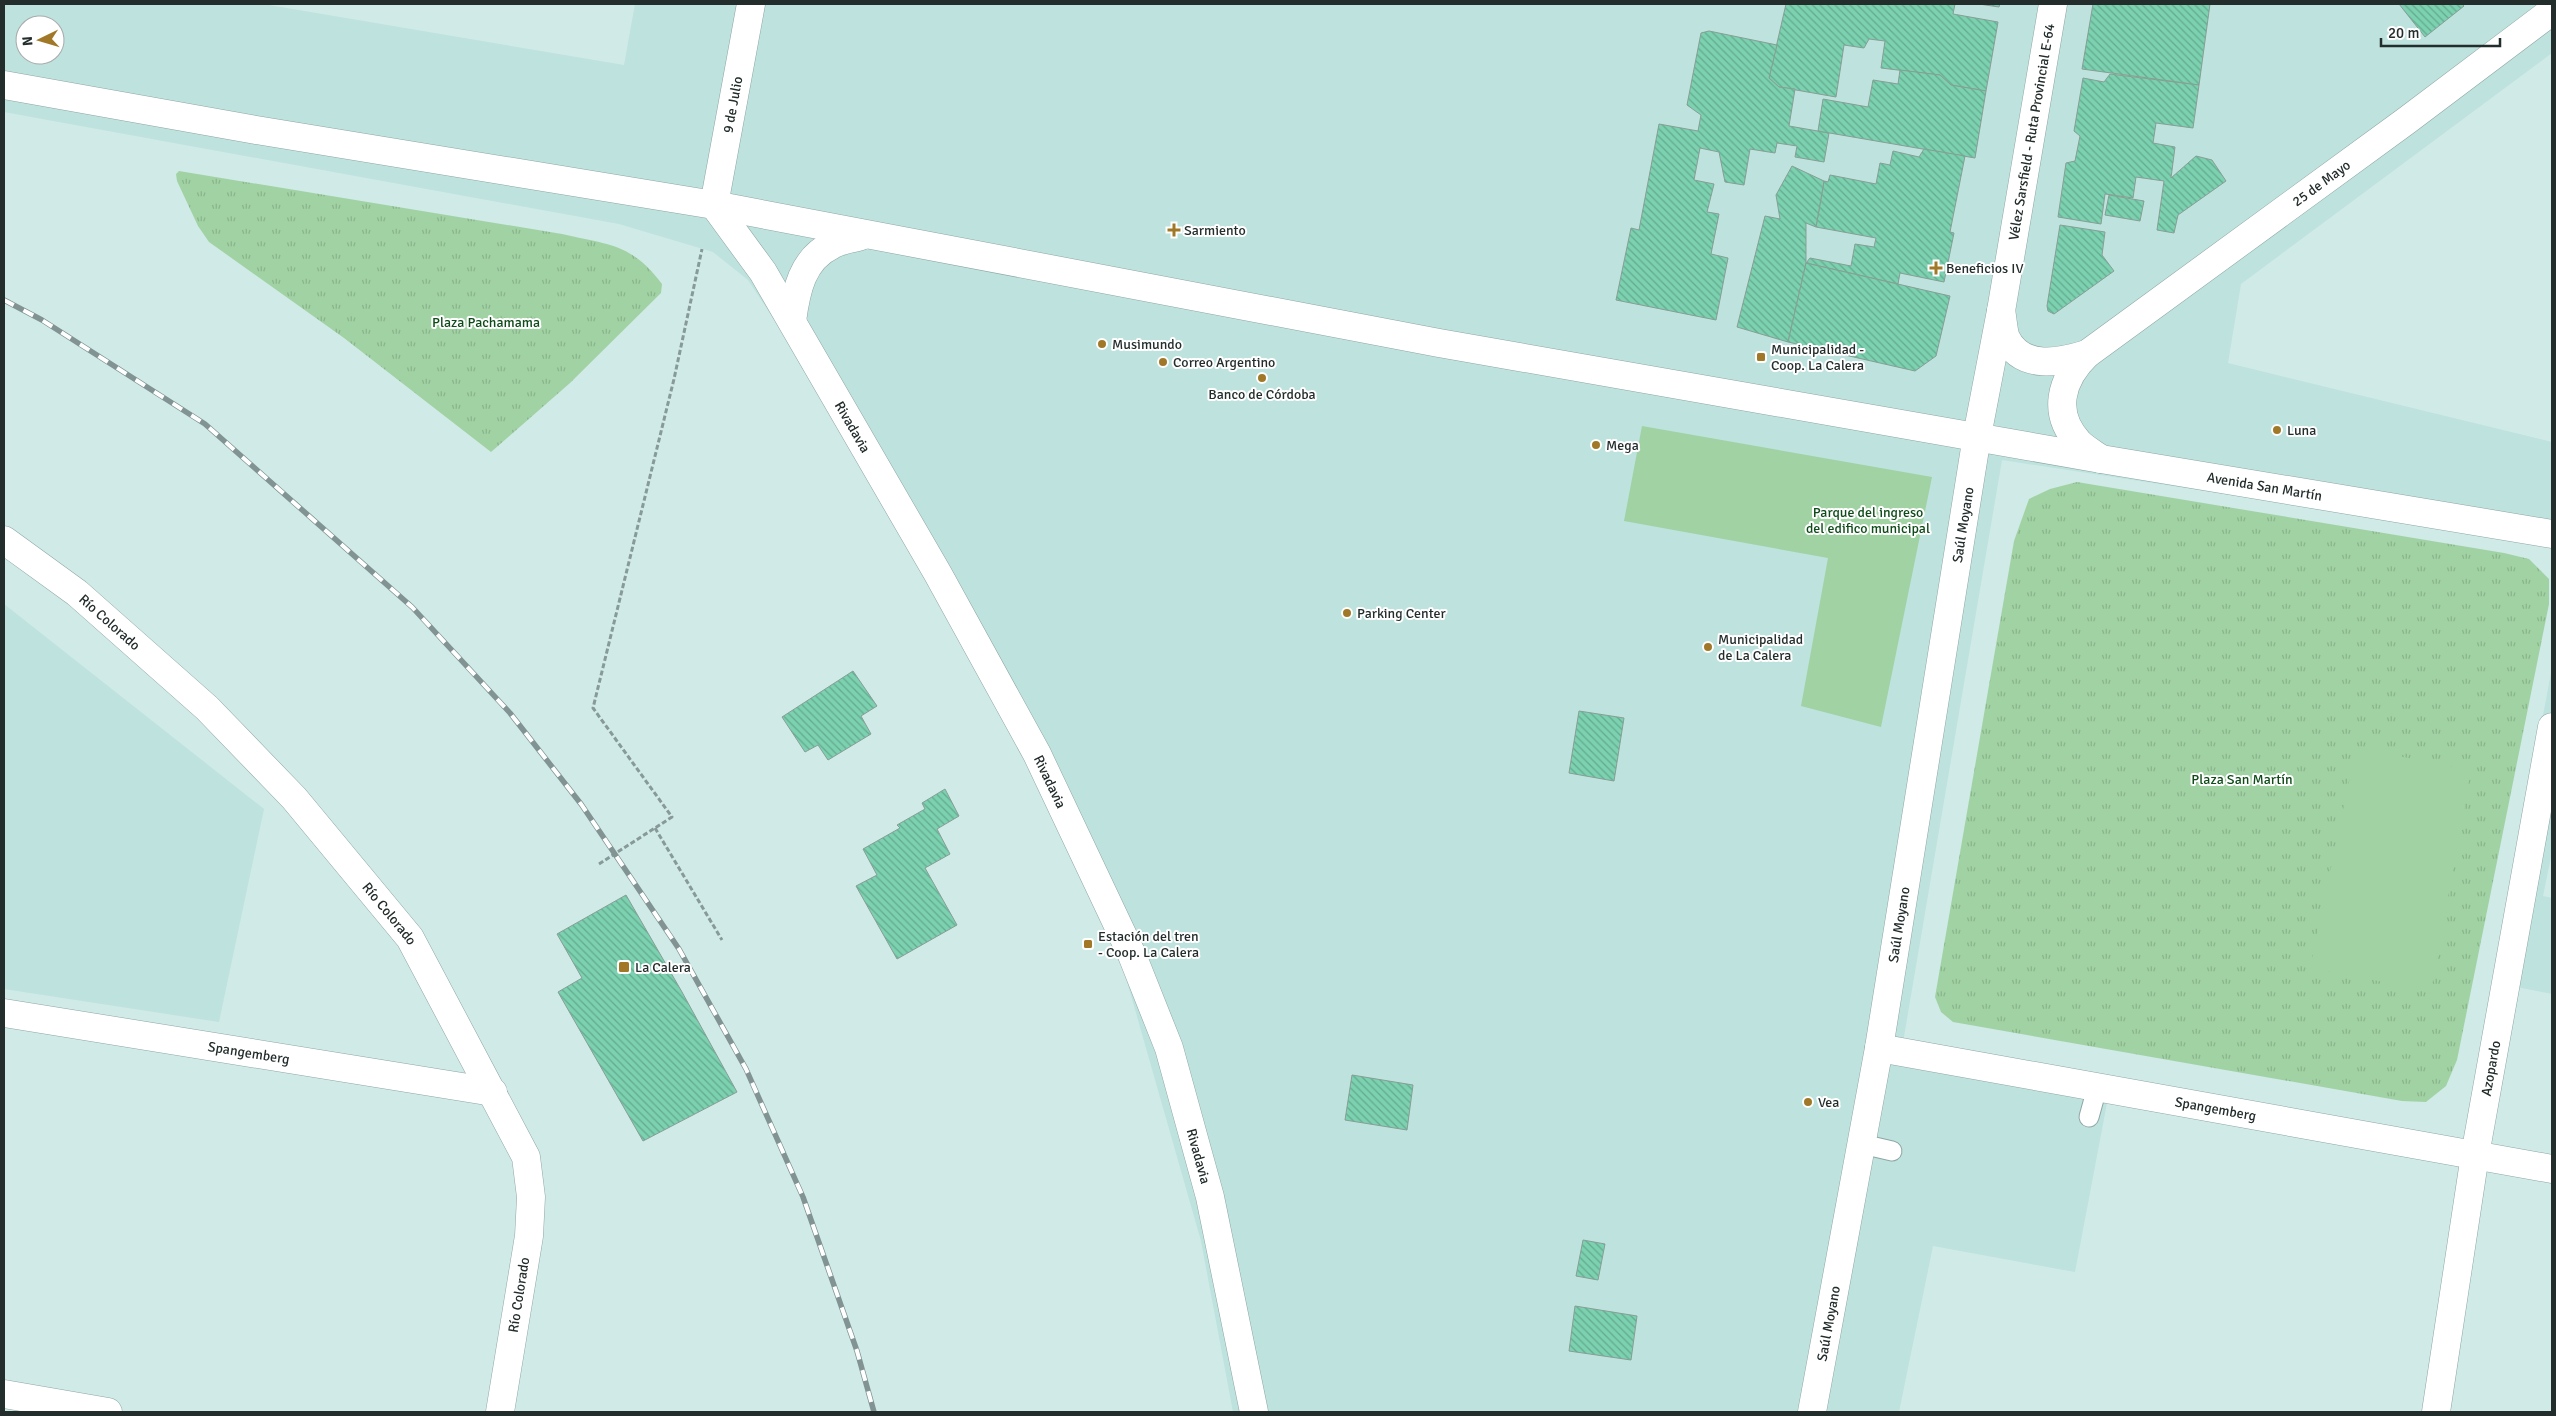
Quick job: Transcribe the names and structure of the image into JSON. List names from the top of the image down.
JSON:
{
  "streets": {
    "street": [
      "9 de Julio",
      "Vélez Sarsfield - Ruta Provincial E-64",
      "25 de Mayo",
      "Rivadavia",
      "Avenida San Martín",
      "Saúl Moyano",
      "Río Colorado",
      "Spangemberg",
      "Azopardo"
    ]
  },
  "crossings": [
    ["9 de Julio", "Rivadavia"],
    ["9 de Julio", "Avenida San Martín"],
    ["Vélez Sarsfield - Ruta Provincial E-64", "25 de Mayo"],
    ["Vélez Sarsfield - Ruta Provincial E-64", "Avenida San Martín"],
    ["Vélez Sarsfield - Ruta Provincial E-64", "Saúl Moyano"],
    ["25 de Mayo", "Avenida San Martín"],
    ["Rivadavia", "Avenida San Martín"],
    ["Avenida San Martín", "Saúl Moyano"],
    ["Saúl Moyano", "Spangemberg"],
    ["Río Colorado", "Spangemberg"],
    ["Spangemberg", "Azopardo"]
  ],
  "parks": ["Plaza Pachamama", "Parque del ingreso del edifico municipal", "Plaza San Martín"],
  "places": {
    "health": ["Sarmiento", "Beneficios IV"],
    "other": [
      "Musimundo",
      "Correo Argentino",
      "Banco de Córdoba",
      "Luna",
      "Mega",
      "Parking Center",
      "Municipalidad de La Calera",
      "Vea"
    ],
    "transit": ["Municipalidad - Coop. La Calera", "Estación del tren - Coop. La Calera", "La Calera"]
  },
  "scale_bar": "20 m",
  "north": "left"
}
